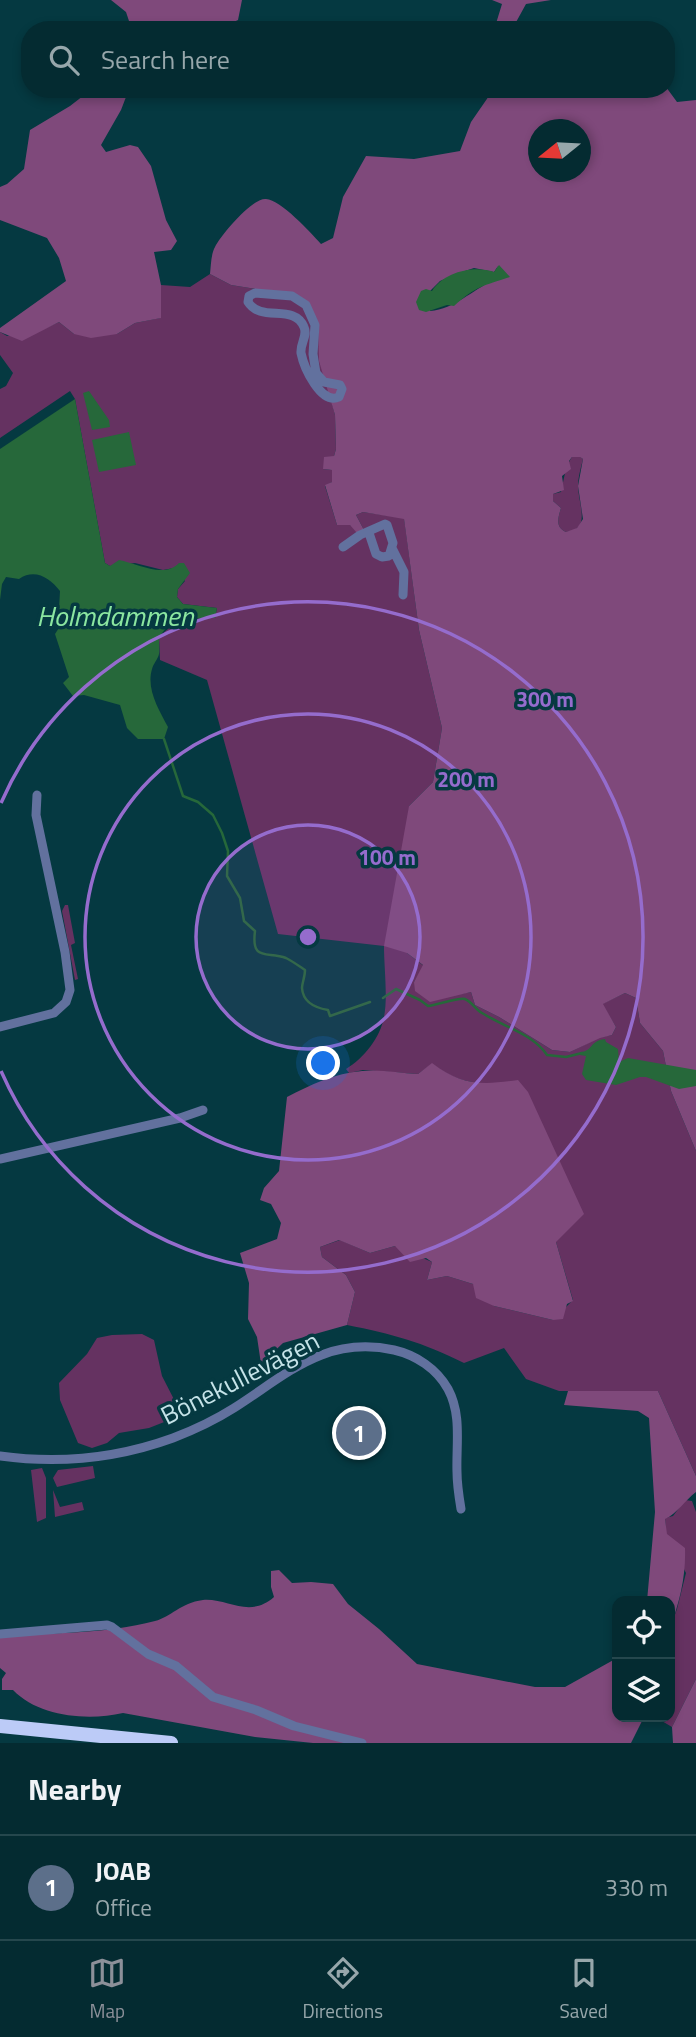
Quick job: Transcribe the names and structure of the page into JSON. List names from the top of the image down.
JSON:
{
  "streets": {
    "street": ["Bönekullevägen"]
  },
  "water": ["Holmdammen"],
  "north": "left",
  "page": {
    "search": "Search here",
    "pins": "1",
    "heading": "Nearby",
    "list": [
      {
        "mark": "1",
        "name": "JOAB",
        "note": "Office",
        "value": "330 m"
      }
    ],
    "nav": ["Map", "Directions", "Saved"]
  },
  "rings": ["300 m", "200 m", "100 m"]
}
